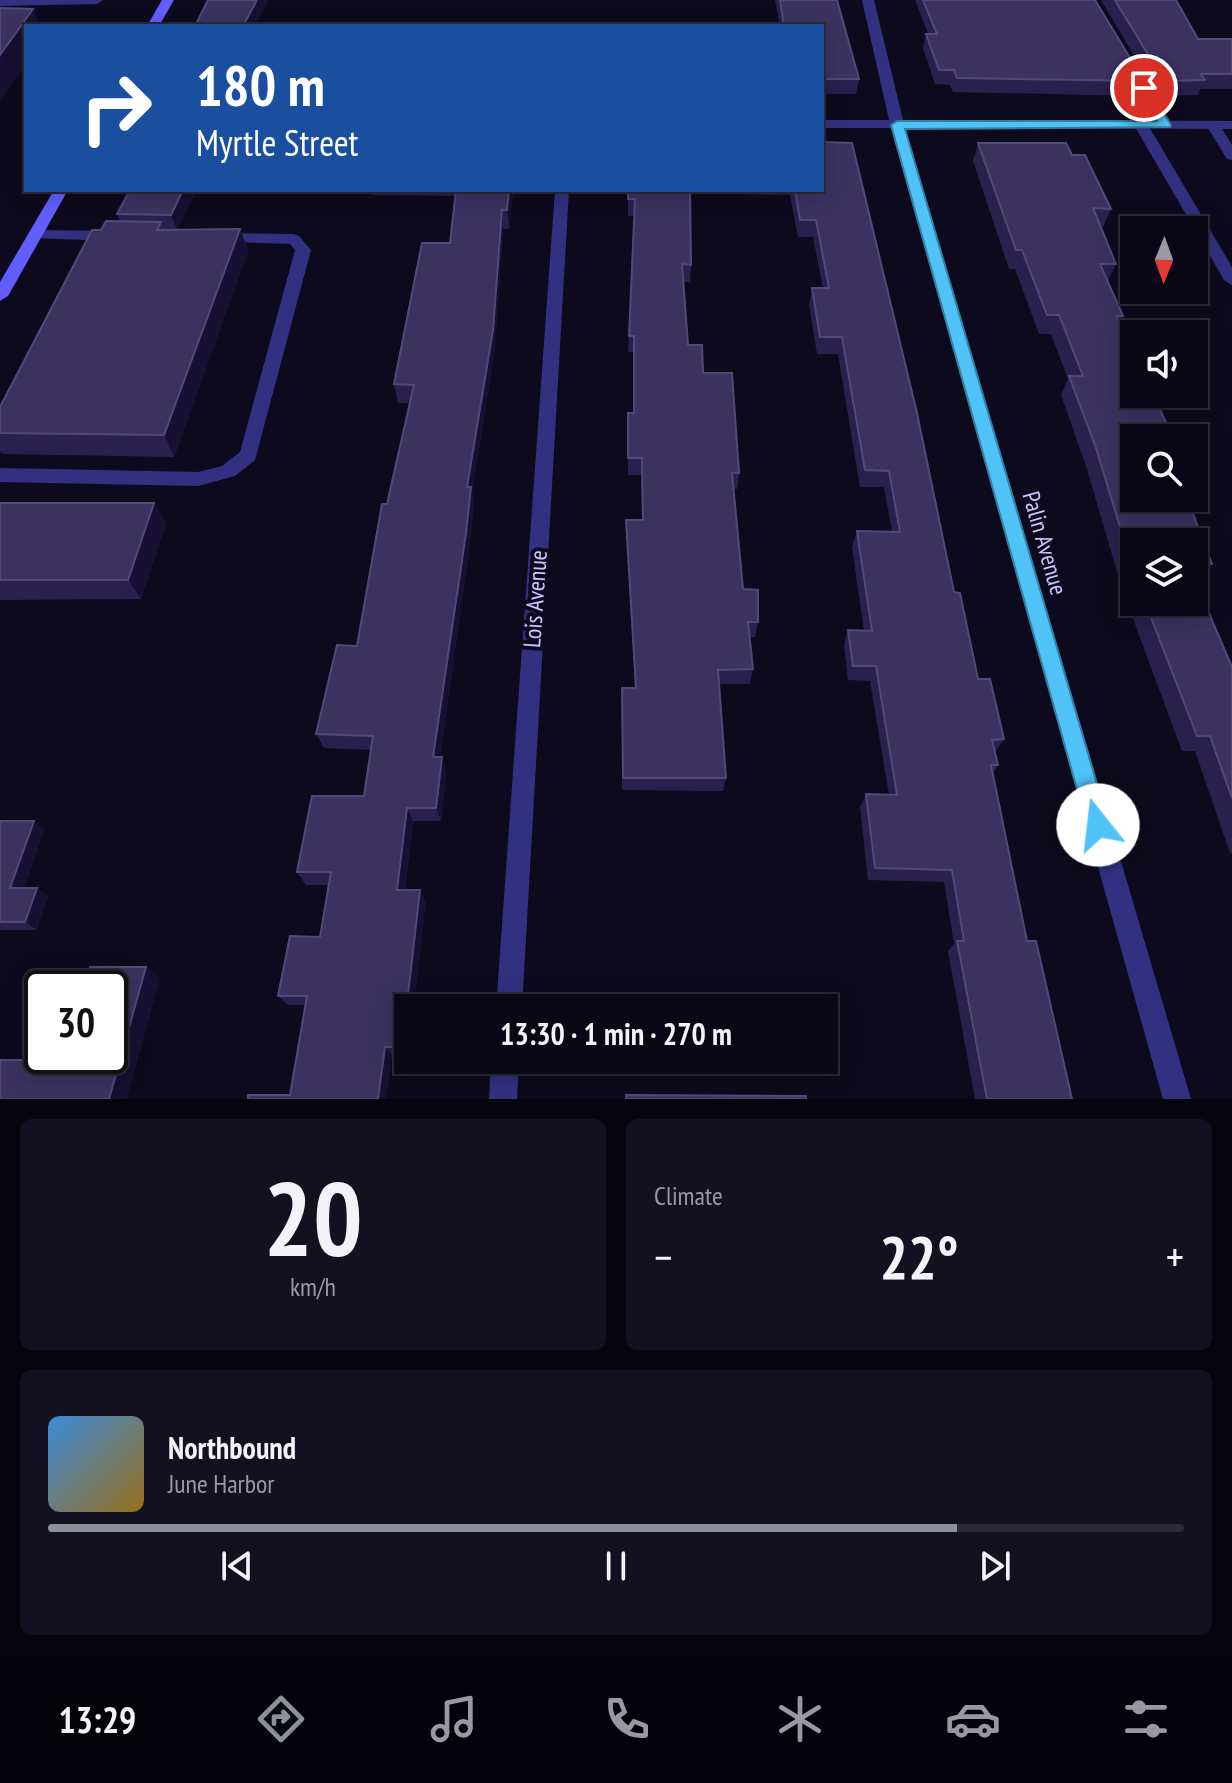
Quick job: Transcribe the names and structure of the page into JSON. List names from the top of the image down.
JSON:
{
  "streets": {
    "street": ["Palin Avenue", "Lois Avenue"]
  },
  "north": "bottom",
  "page": {
    "turn": ["180 m", "Myrtle Street"],
    "limit": "30",
    "trip": "13:30 · 1 min · 270 m",
    "tile": [
      ["20", "km/h"],
      "Climate"
    ],
    "heat": ["−", "22°", "+"],
    "song": ["Northbound", "June Harbor"],
    "tabs": "13:29"
  }
}
